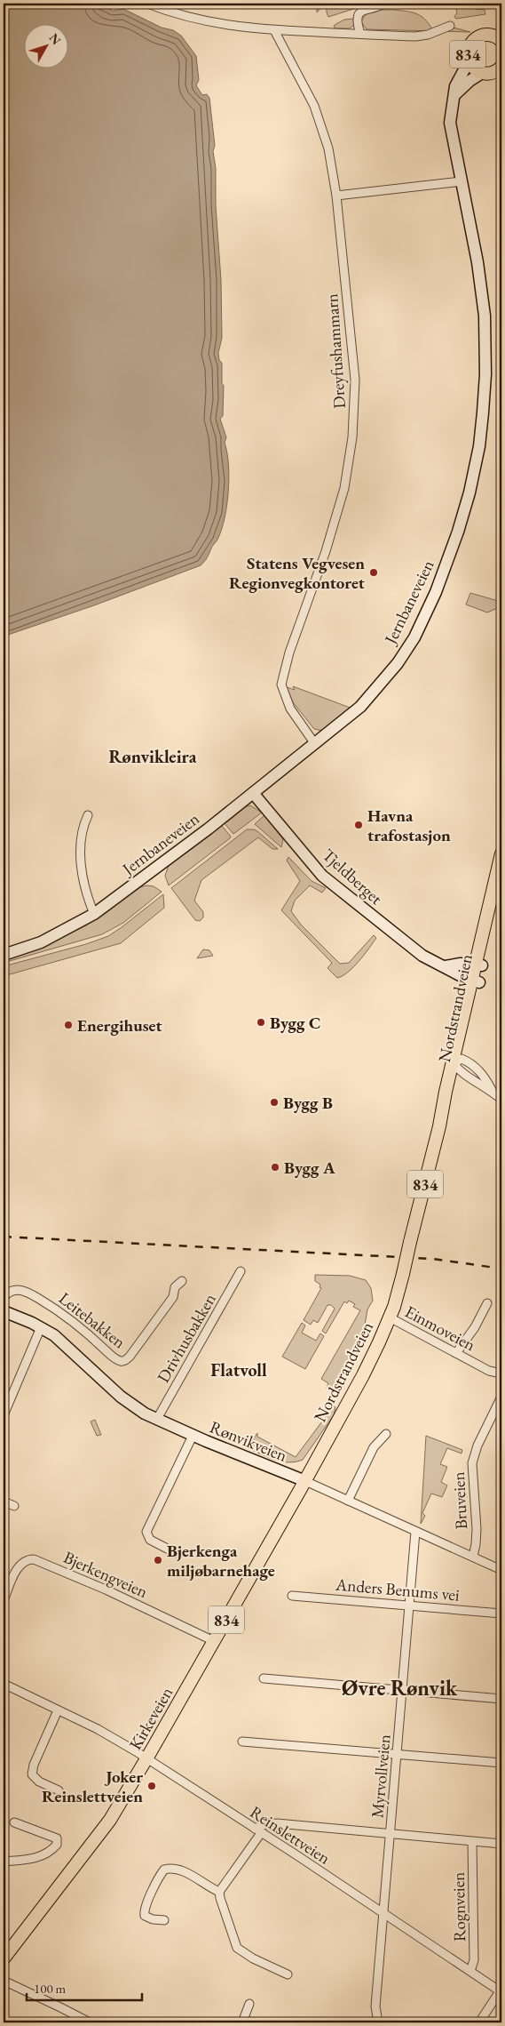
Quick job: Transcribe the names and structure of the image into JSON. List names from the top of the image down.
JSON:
{
  "streets": {
    "main road": ["834", "Nordstrandveien", "Kirkeveien"],
    "street": [
      "Dreyfushammarn",
      "Jernbaneveien",
      "Tjeldberget",
      "Leitebakken",
      "Einmoveien",
      "Drivhusbakken",
      "Rønvikveien",
      "Bruveien",
      "Bjerkengveien",
      "Anders Benums vei",
      "Myrvollveien",
      "Reinslettveien",
      "Rognveien"
    ]
  },
  "crossings": [
    ["834", "Jernbaneveien"],
    ["Dreyfushammarn", "Jernbaneveien"],
    ["Jernbaneveien", "Tjeldberget"],
    ["Tjeldberget", "Nordstrandveien"],
    ["Nordstrandveien", "Einmoveien"],
    ["Nordstrandveien", "Rønvikveien"],
    ["Nordstrandveien", "Kirkeveien"],
    ["Drivhusbakken", "Rønvikveien"],
    ["Rønvikveien", "Bruveien"],
    ["Rønvikveien", "Kirkeveien"],
    ["Rønvikveien", "Myrvollveien"],
    ["Bjerkengveien", "Kirkeveien"],
    ["Anders Benums vei", "Myrvollveien"],
    ["Kirkeveien", "Reinslettveien"],
    ["Myrvollveien", "Reinslettveien"],
    ["Reinslettveien", "Rognveien"]
  ],
  "districts": ["Rønvikleira", "Flatvoll", "Øvre Rønvik"],
  "places": [
    "Statens Vegvesen Regionvegkontoret",
    "Havna trafostasjon",
    "Bygg C",
    "Energihuset",
    "Bygg B",
    "Bygg A",
    "Bjerkenga miljøbarnehage",
    "Joker Reinslettveien"
  ],
  "scale_bar": "100 m",
  "north": "top right"
}
